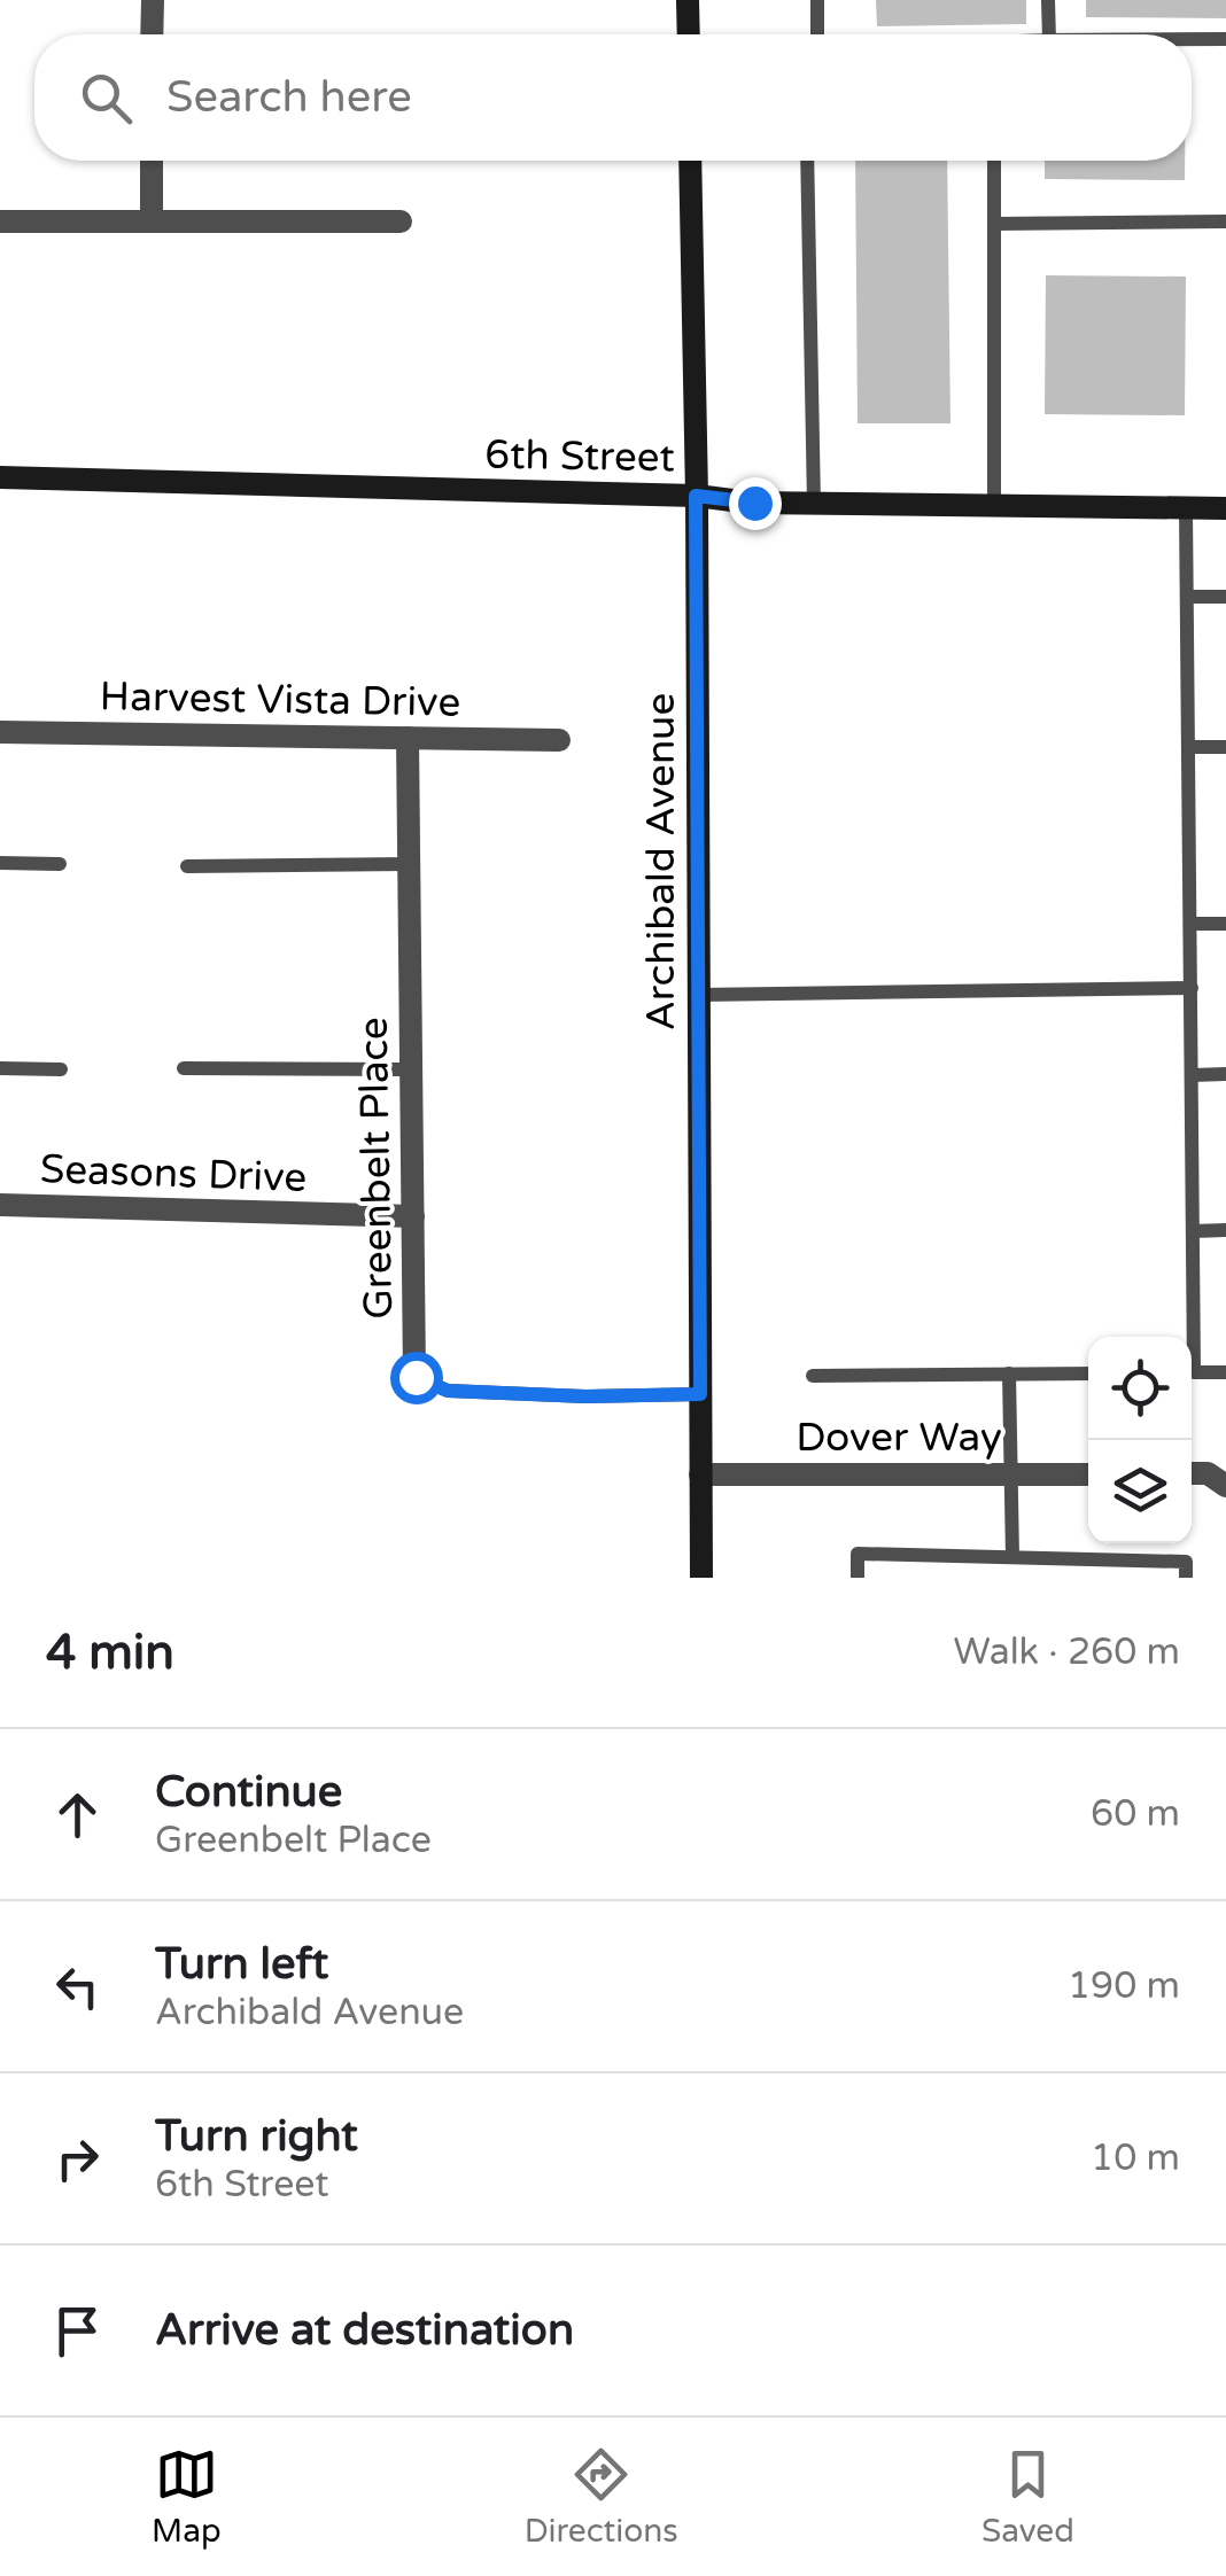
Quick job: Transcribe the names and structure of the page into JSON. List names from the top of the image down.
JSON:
{
  "streets": {
    "main road": ["6th Street", "Archibald Avenue"],
    "street": [
      "Harvest Vista Drive",
      "Greenbelt Place",
      "Seasons Drive",
      "Dover Way"
    ]
  },
  "crossings": [
    ["6th Street", "Archibald Avenue"],
    ["Harvest Vista Drive", "Greenbelt Place"],
    ["Archibald Avenue", "Greenbelt Place"],
    ["Archibald Avenue", "Dover Way"],
    ["Greenbelt Place", "Seasons Drive"]
  ],
  "page": {
    "search": "Search here",
    "heading": ["4 min", "Walk · 260 m"],
    "list": [
      ["Continue", "Greenbelt Place", "60 m"],
      ["Turn left", "Archibald Avenue", "190 m"],
      ["Turn right", "6th Street", "10 m"],
      "Arrive at destination"
    ],
    "nav": ["Map", "Directions", "Saved"]
  }
}
